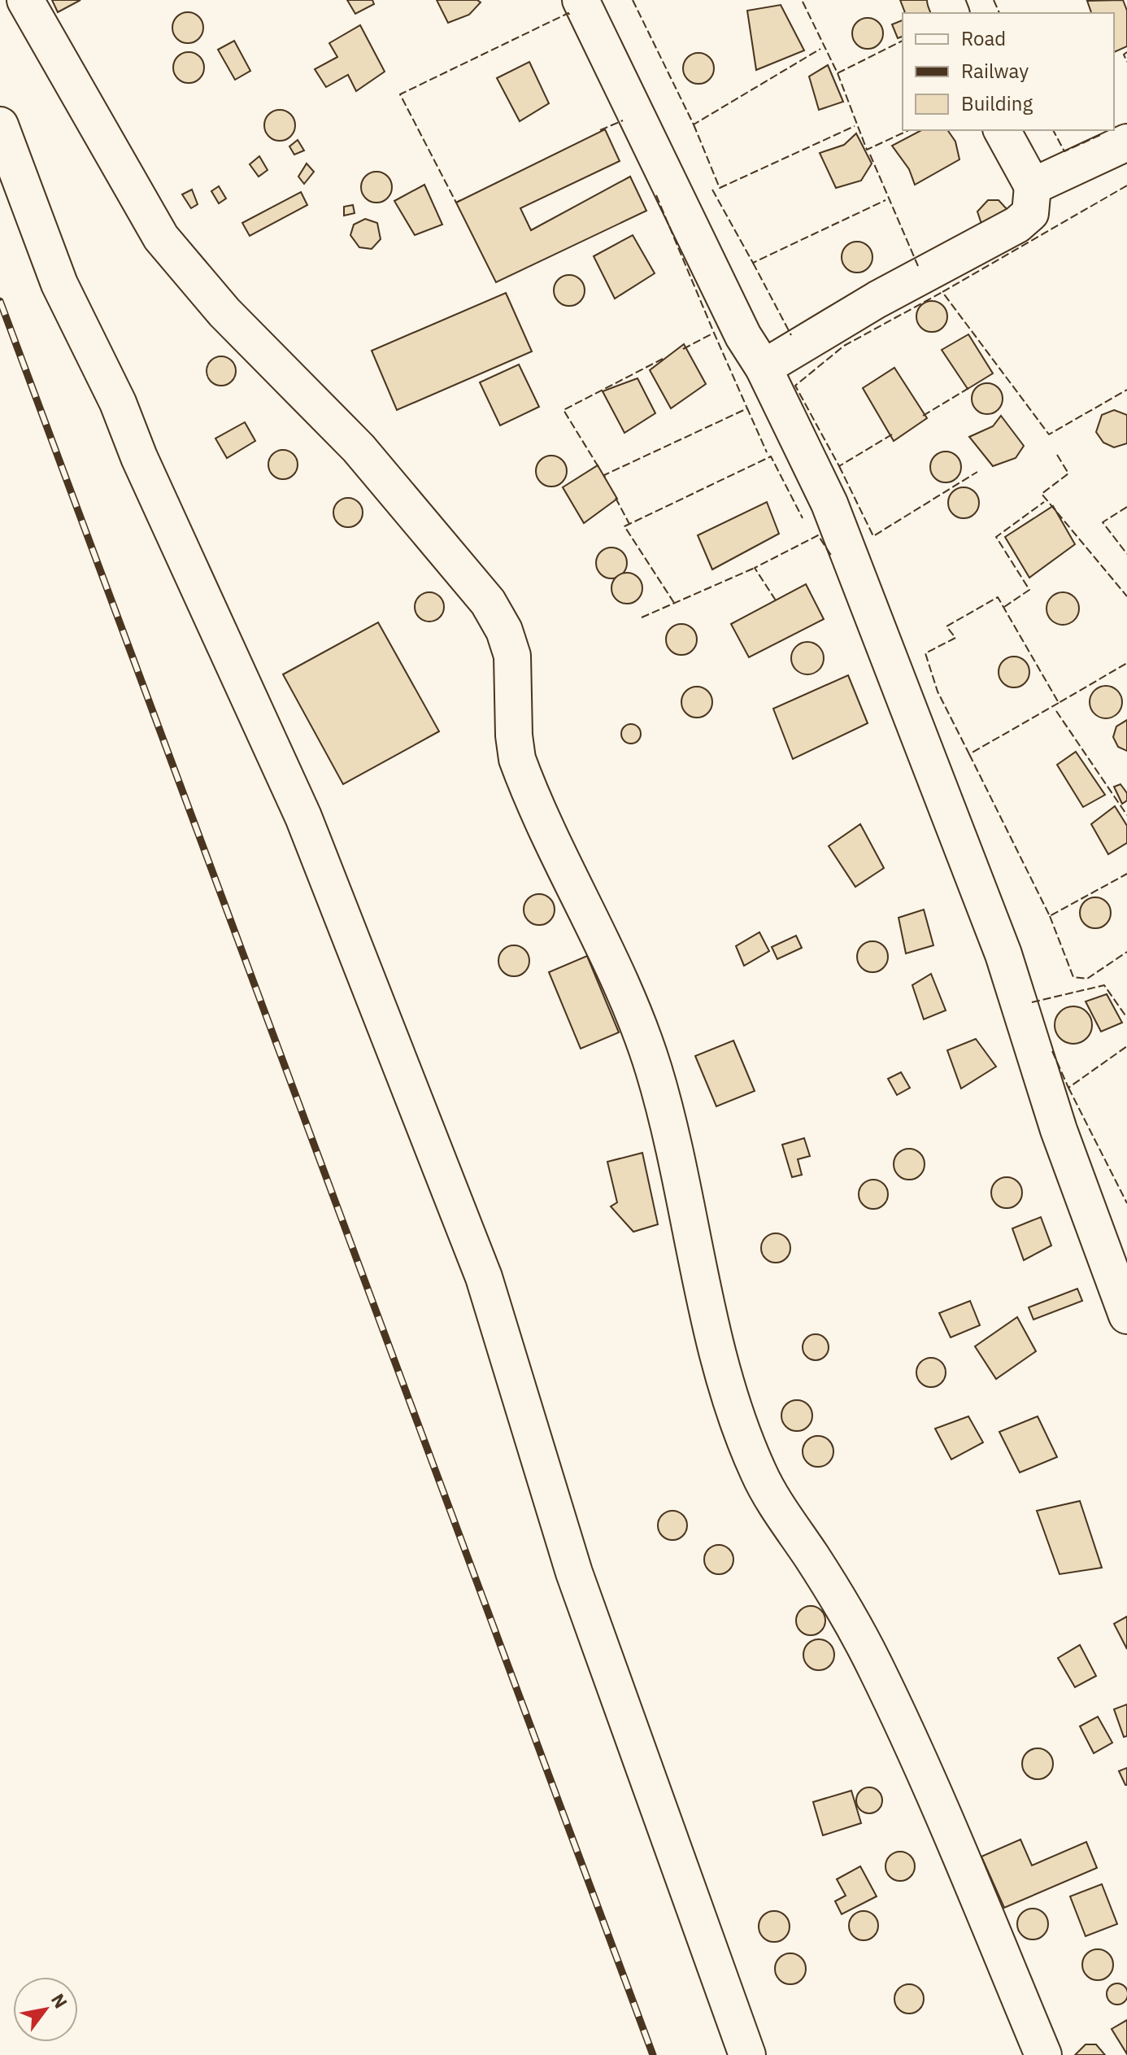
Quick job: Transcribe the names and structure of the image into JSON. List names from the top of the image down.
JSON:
{
  "legend": ["Road", "Railway", "Building"],
  "north": "top right"
}
